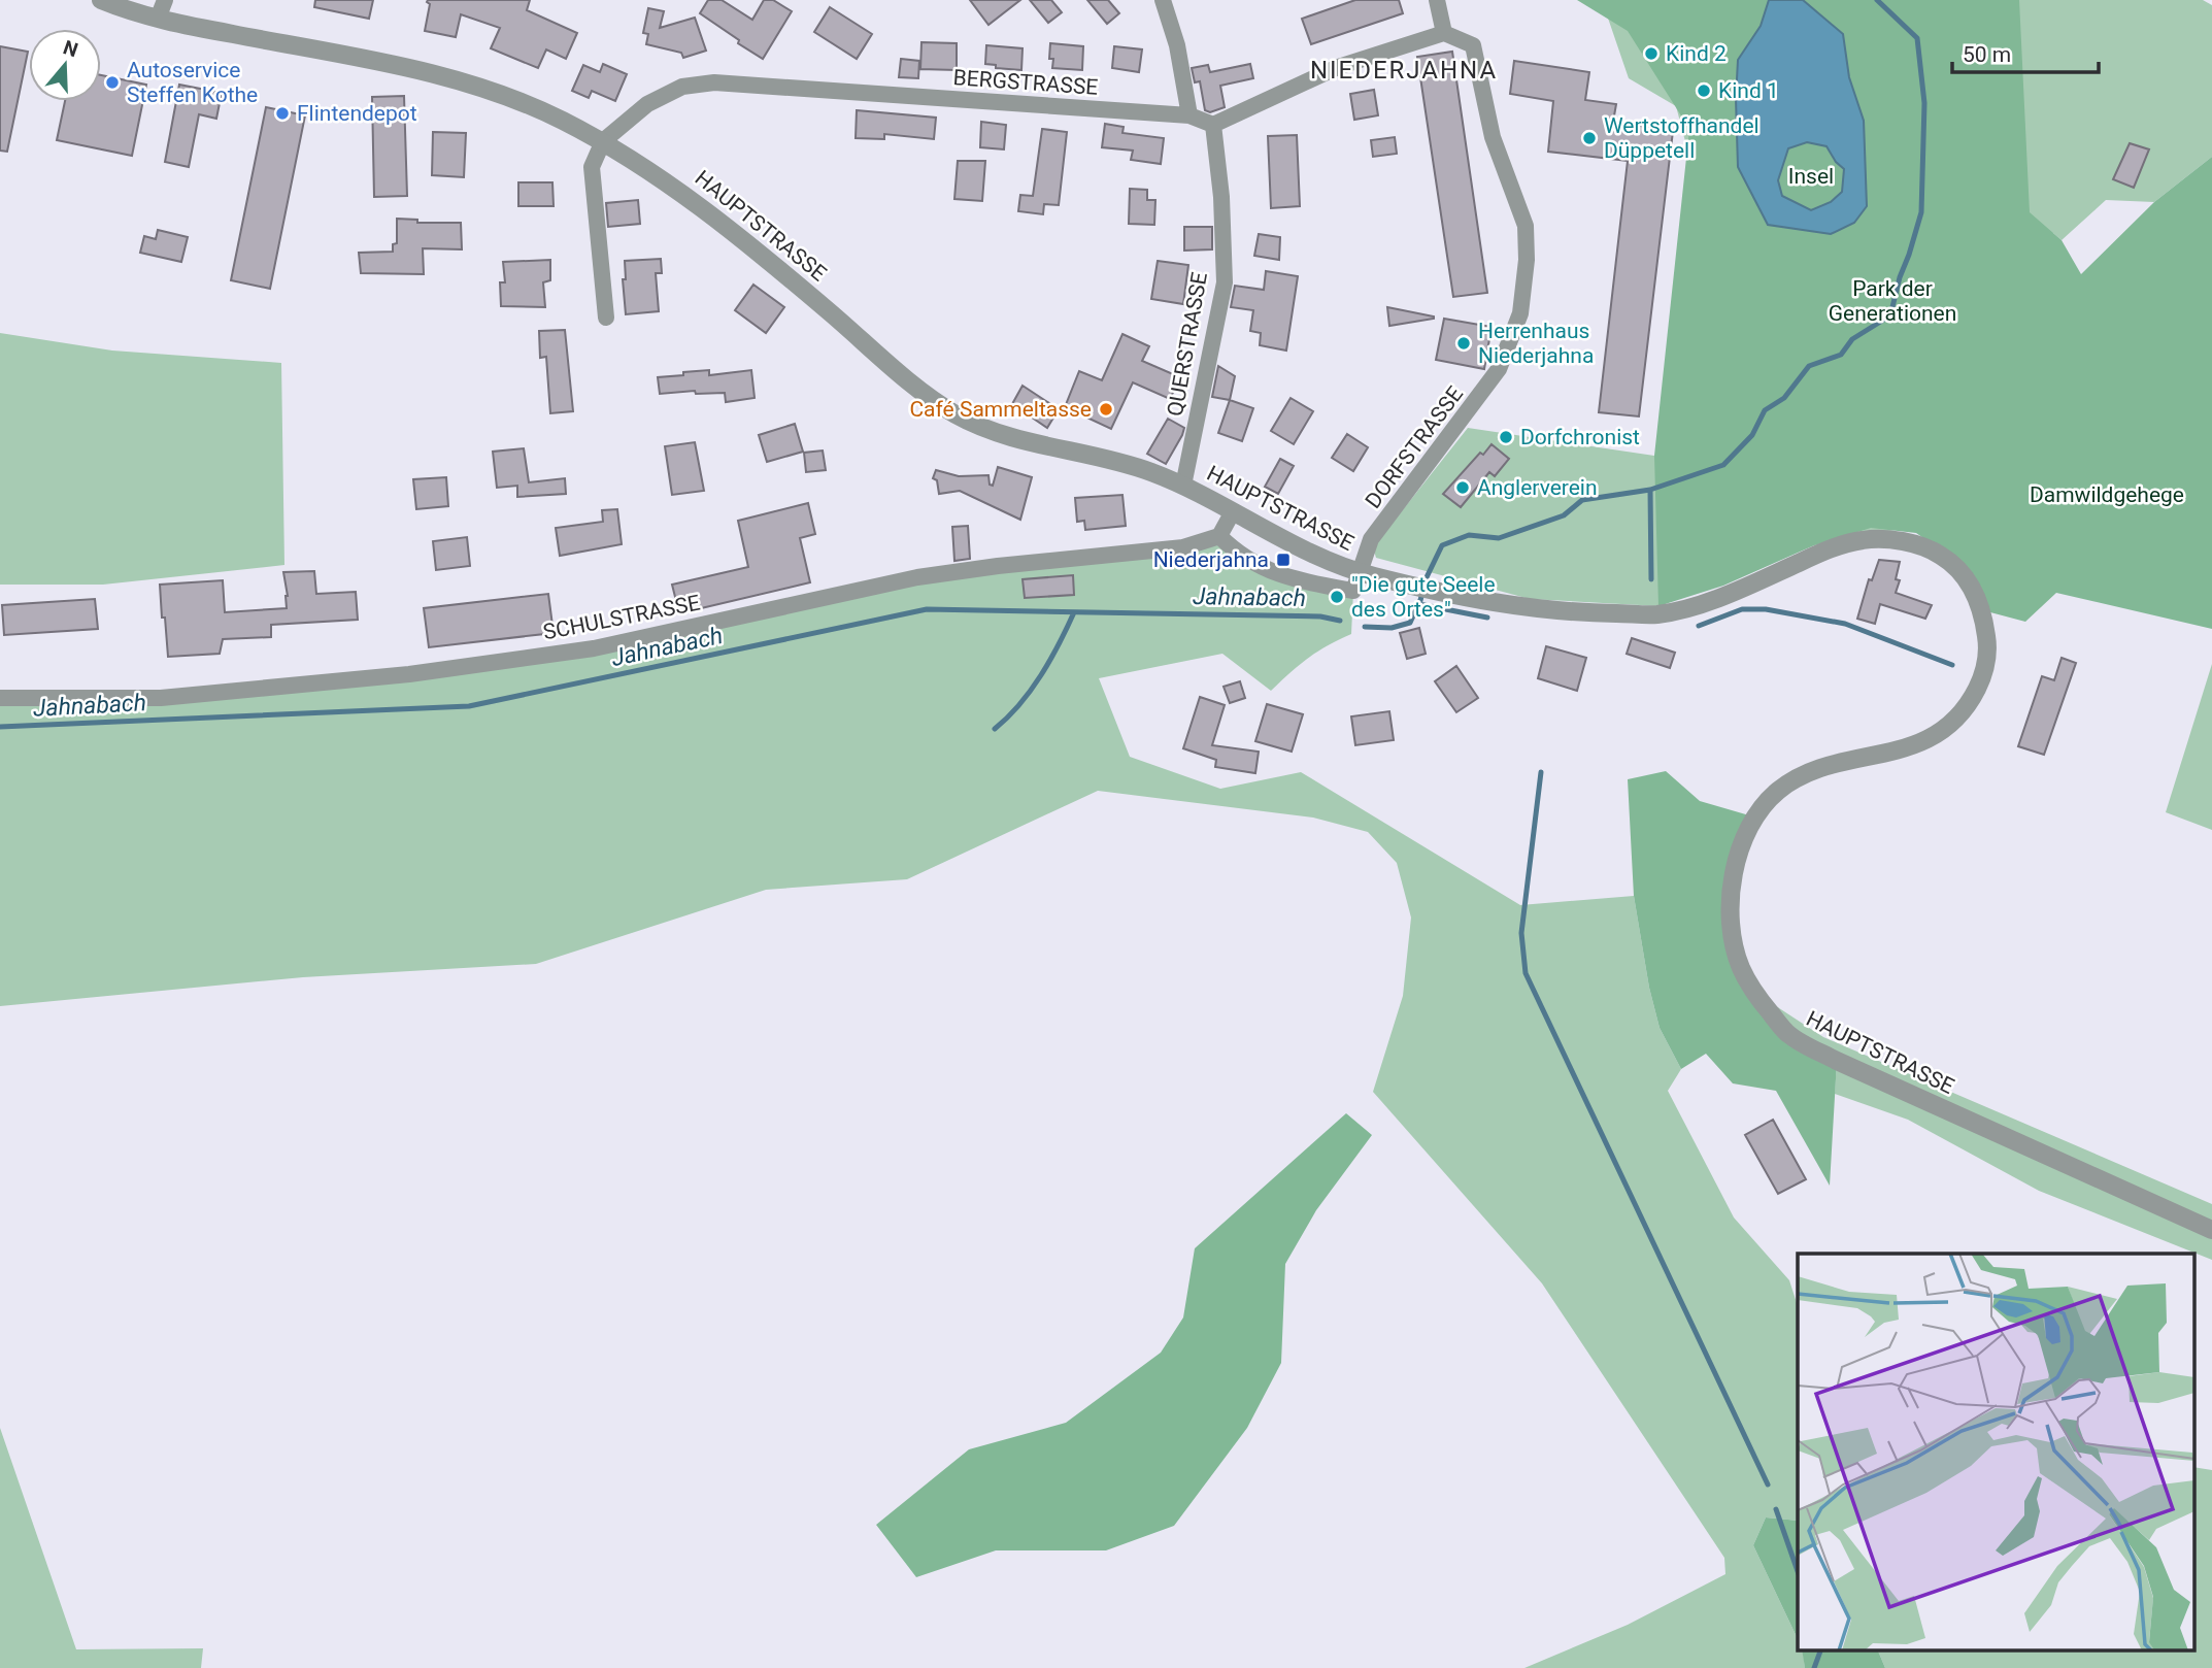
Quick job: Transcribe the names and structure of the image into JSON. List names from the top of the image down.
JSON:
{
  "streets": {
    "street": [
      "BERGSTRASSE",
      "HAUPTSTRASSE",
      "QUERSTRASSE",
      "DORFSTRASSE",
      "SCHULSTRASSE"
    ]
  },
  "crossings": [
    ["BERGSTRASSE", "HAUPTSTRASSE"],
    ["BERGSTRASSE", "QUERSTRASSE"],
    ["HAUPTSTRASSE", "QUERSTRASSE"],
    ["HAUPTSTRASSE", "DORFSTRASSE"]
  ],
  "districts": ["NIEDERJAHNA"],
  "water": ["Jahnabach"],
  "parks": ["Insel", "Park der Generationen", "Damwildgehege"],
  "places": {
    "other": [
      "Kind 2",
      "Autoservice Steffen Kothe",
      "Kind 1",
      "Flintendepot",
      "Wertstoffhandel Düppetell",
      "Herrenhaus Niederjahna",
      "Café Sammeltasse",
      "Dorfchronist",
      "Anglerverein",
      "\"Die gute Seele des Ortes\""
    ],
    "transit": ["Niederjahna"]
  },
  "scale_bar": "50 m",
  "north": "top"
}
